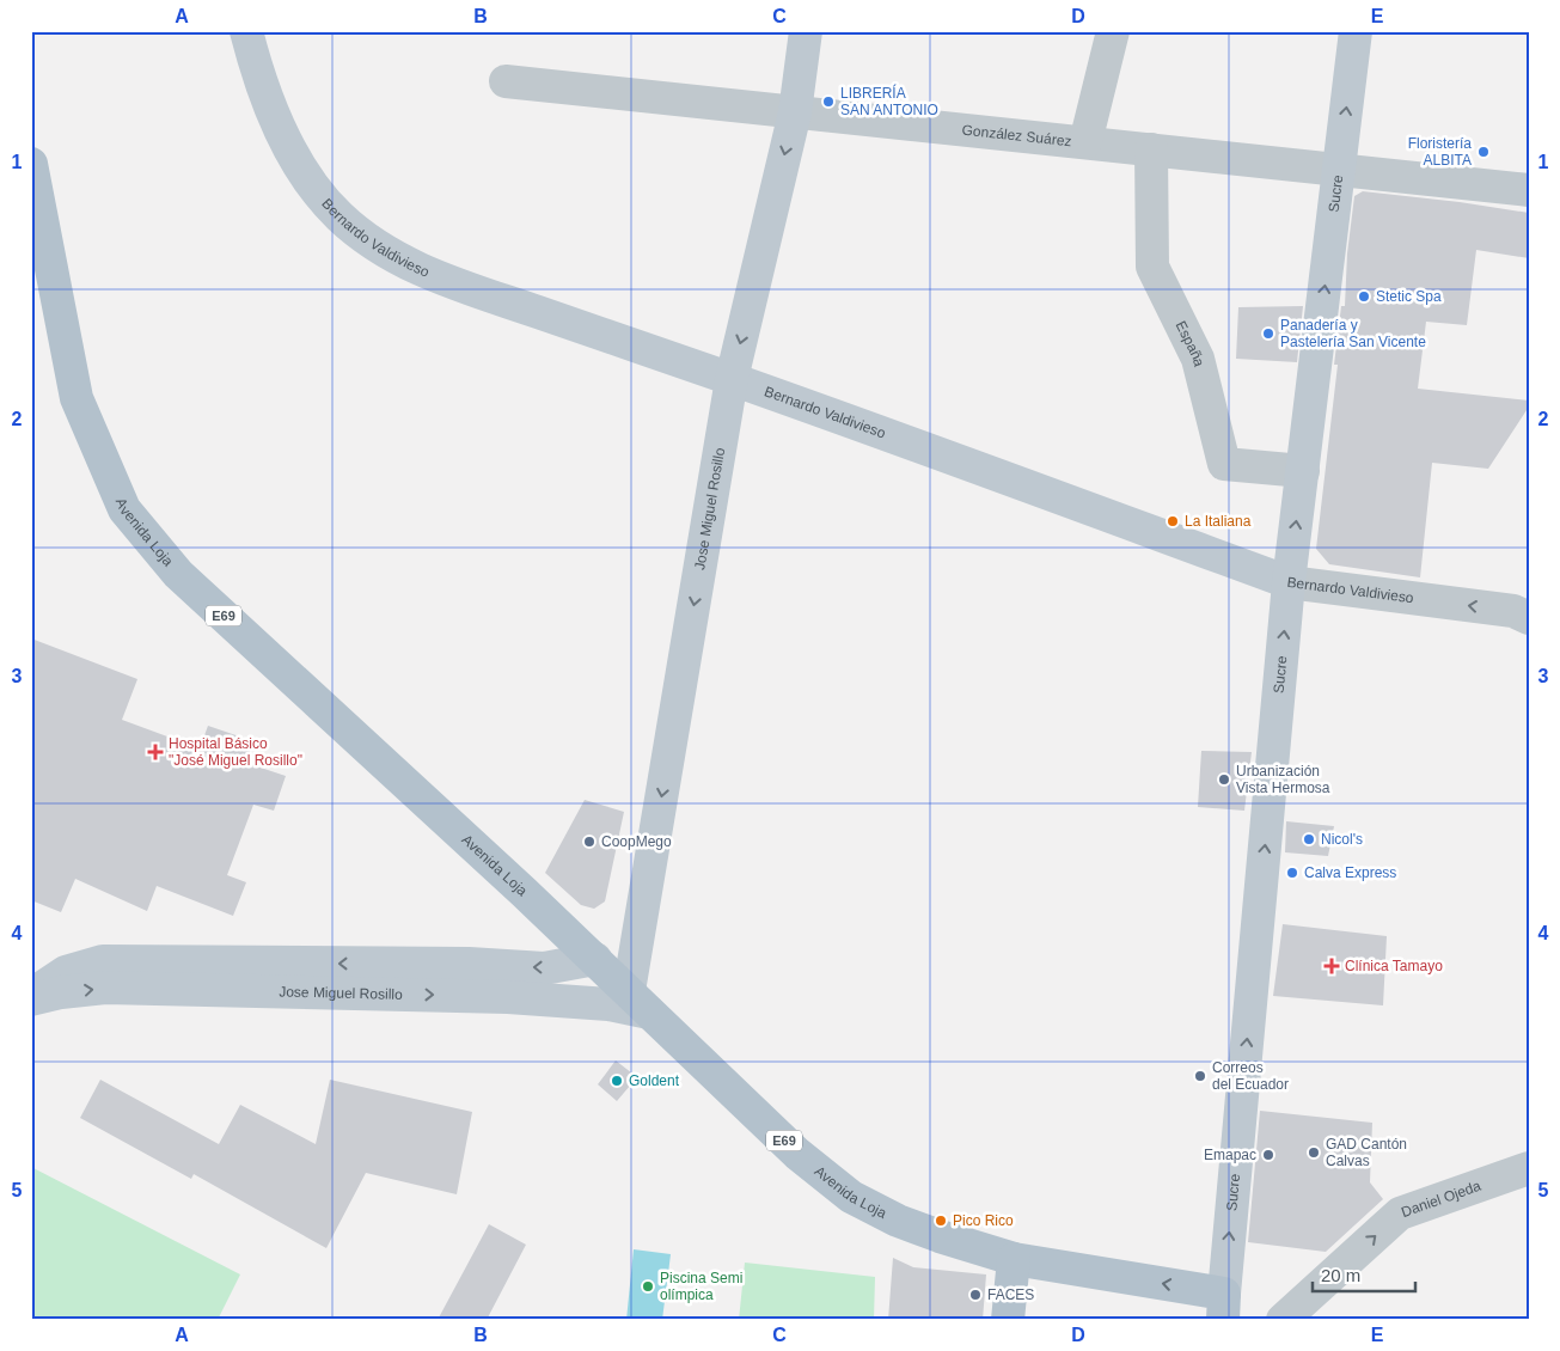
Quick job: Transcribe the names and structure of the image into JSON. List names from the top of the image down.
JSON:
{
  "streets": {
    "main road": ["Avenida Loja", "E69"],
    "street": [
      "González Suárez",
      "Sucre",
      "Bernardo Valdivieso",
      "España",
      "Jose Miguel Rosillo",
      "Daniel Ojeda"
    ]
  },
  "crossings": [
    ["González Suárez", "Sucre"],
    ["González Suárez", "España"],
    ["González Suárez", "Jose Miguel Rosillo"],
    ["Sucre", "Bernardo Valdivieso"],
    ["Sucre", "España"],
    ["Sucre", "Avenida Loja"],
    ["Bernardo Valdivieso", "Jose Miguel Rosillo"],
    ["Jose Miguel Rosillo", "Avenida Loja"]
  ],
  "one_way": ["Sucre", "Daniel Ojeda"],
  "places": {
    "other": [
      "LIBRERÍA SAN ANTONIO",
      "Floristería ALBITA",
      "Stetic Spa",
      "Panadería y Pastelería San Vicente",
      "La Italiana",
      "Urbanización Vista Hermosa",
      "Nicol's",
      "CoopMego",
      "Calva Express",
      "Correos del Ecuador",
      "Goldent",
      "GAD Cantón Calvas",
      "Emapac",
      "Pico Rico",
      "Piscina Semi olímpica",
      "FACES"
    ],
    "health": ["Hospital Básico \"José Miguel Rosillo\"", "Clínica Tamayo"]
  },
  "scale_bar": "20 m",
  "grid": {
    "columns": [
      "A",
      "B",
      "C",
      "D",
      "E"
    ],
    "rows": [
      "1",
      "2",
      "3",
      "4",
      "5"
    ]
  }
}
